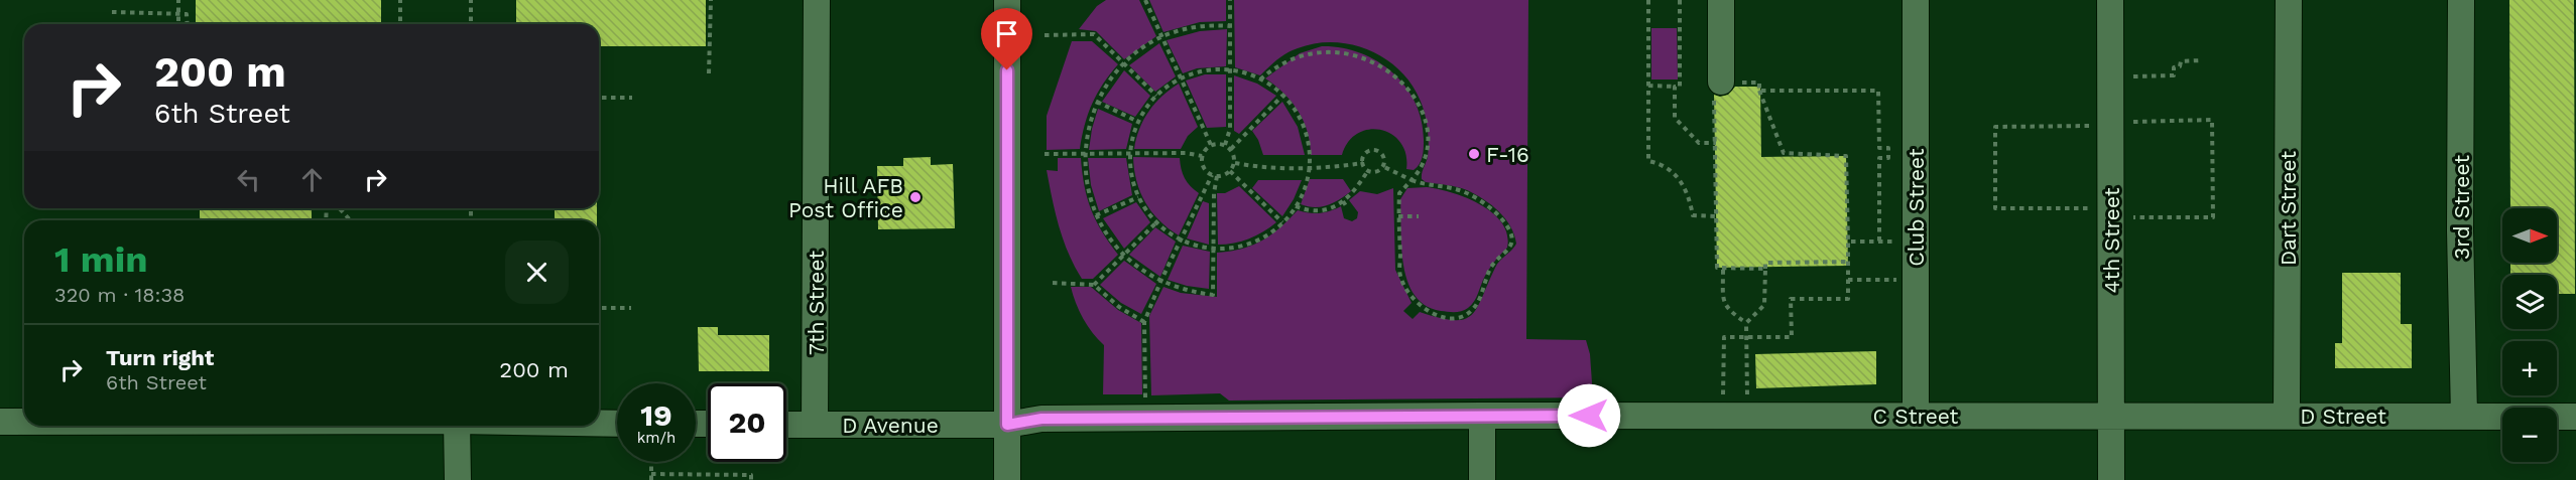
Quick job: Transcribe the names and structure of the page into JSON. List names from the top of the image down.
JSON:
{
  "streets": {
    "street": [
      "Club Street",
      "3rd Street",
      "Dart Street",
      "4th Street",
      "7th Street",
      "C Street",
      "D Street",
      "D Avenue"
    ]
  },
  "crossings": [
    ["Club Street", "C Street"],
    ["3rd Street", "D Street"],
    ["Dart Street", "D Street"],
    ["4th Street", "C Street"],
    ["4th Street", "D Street"],
    ["7th Street", "D Avenue"],
    ["C Street", "D Street"]
  ],
  "places": ["F-16", "Hill AFB Post Office"],
  "north": "right",
  "page": {
    "turn": ["200 m", "6th Street"],
    "map_buttons": ["+", "−"],
    "heading": ["1 min", "320 m · 18:38"],
    "list": [
      {
        "name": "Turn right",
        "note": "6th Street",
        "value": "200 m"
      }
    ],
    "speed": "19 km/h",
    "limit": "20"
  }
}
